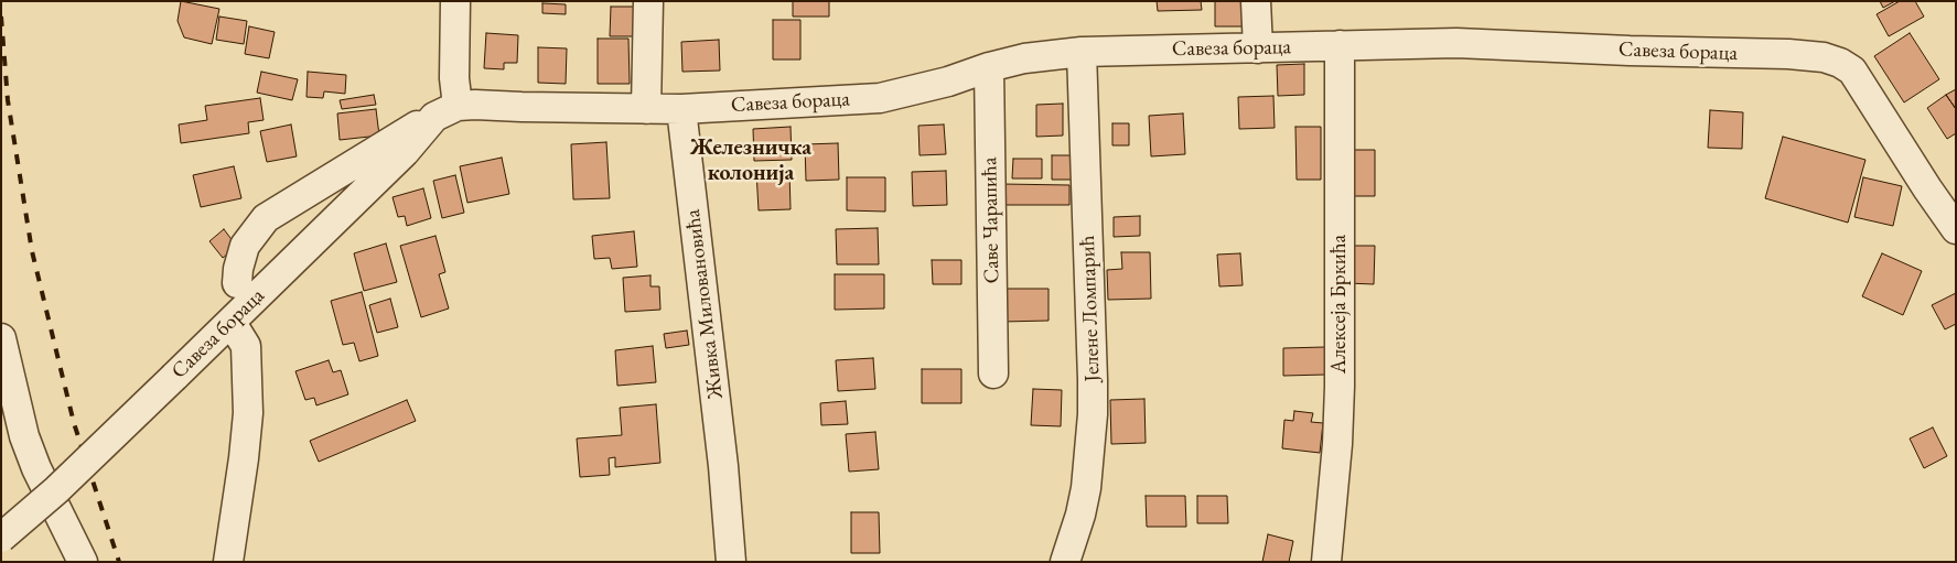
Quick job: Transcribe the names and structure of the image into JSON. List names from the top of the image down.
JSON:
{
  "streets": {
    "street": [
      "Савеза бораца",
      "Саве Чарапића",
      "Живка Миловановића",
      "Алексеја Бркића",
      "Јелене Ломпарић"
    ]
  },
  "crossings": [
    ["Савеза бораца", "Саве Чарапића"],
    ["Савеза бораца", "Живка Миловановића"],
    ["Савеза бораца", "Алексеја Бркића"],
    ["Савеза бораца", "Јелене Ломпарић"]
  ],
  "districts": ["Железничка колонија"]
}
